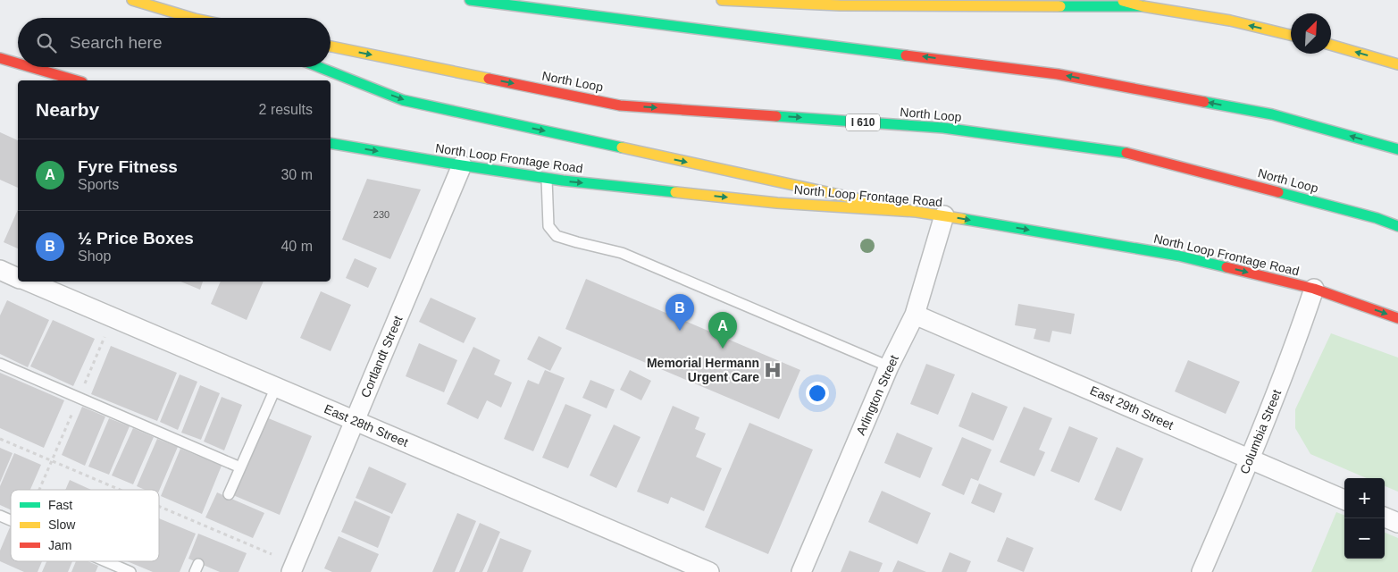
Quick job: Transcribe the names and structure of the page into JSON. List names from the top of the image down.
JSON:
{
  "streets": {
    "main road": ["North Loop", "I 610", "North Loop Frontage Road"],
    "street": [
      "Cortlandt Street",
      "Arlington Street",
      "East 29th Street",
      "East 28th Street",
      "Columbia Street"
    ]
  },
  "crossings": [
    ["North Loop Frontage Road", "Cortlandt Street"],
    ["North Loop Frontage Road", "Arlington Street"],
    ["North Loop Frontage Road", "Columbia Street"],
    ["Cortlandt Street", "East 28th Street"],
    ["Arlington Street", "East 29th Street"],
    ["East 29th Street", "Columbia Street"]
  ],
  "places": {
    "hospital": ["Memorial Hermann Urgent Care"]
  },
  "house_numbers": ["230"],
  "legend": ["Fast", "Slow", "Jam"],
  "north": "top right",
  "page": {
    "search": "Search here",
    "heading": ["Nearby", "2 results"],
    "list": [
      {
        "mark": "A",
        "name": "Fyre Fitness",
        "note": "Sports",
        "value": "30 m"
      },
      {
        "mark": "B",
        "name": "½ Price Boxes",
        "note": "Shop",
        "value": "40 m"
      }
    ],
    "pins": ["B", "A"],
    "map_buttons": ["+", "−"]
  }
}
